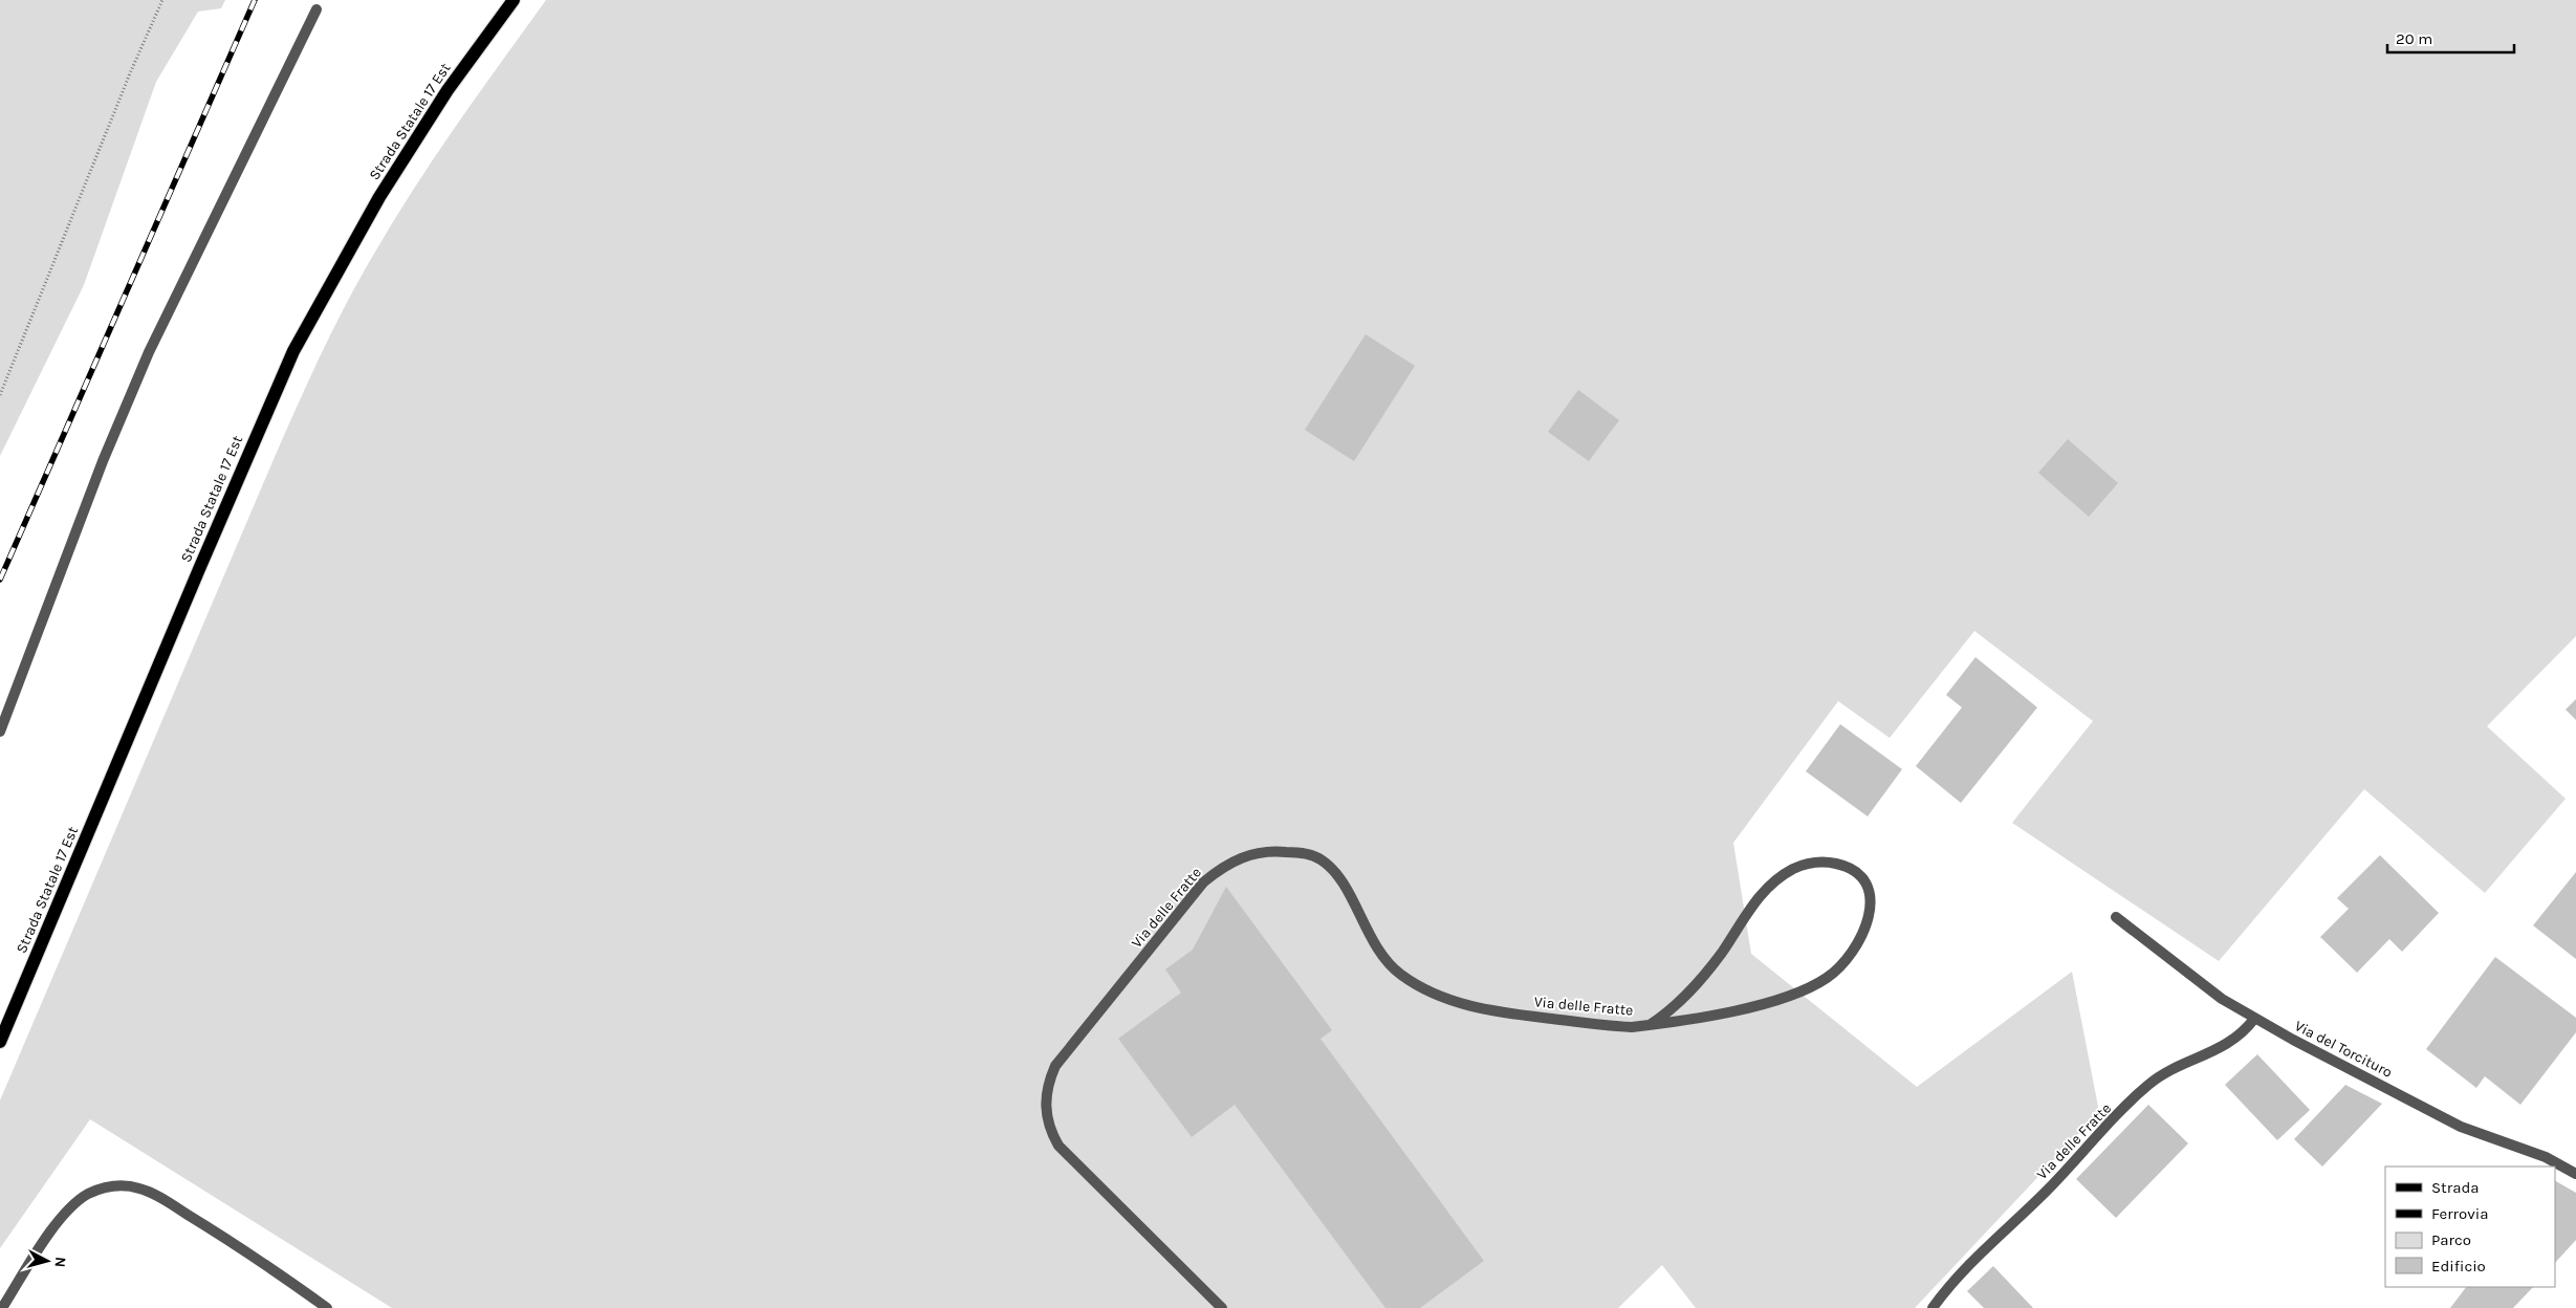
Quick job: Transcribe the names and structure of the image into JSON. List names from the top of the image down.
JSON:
{
  "streets": {
    "main road": ["Strada Statale 17 Est"],
    "street": ["Via delle Fratte", "Via del Torcituro"]
  },
  "crossings": [
    ["Via delle Fratte", "Via del Torcituro"]
  ],
  "legend": [
    "Strada",
    "Ferrovia",
    "Parco",
    "Edificio"
  ],
  "scale_bar": "20 m",
  "north": "right"
}
